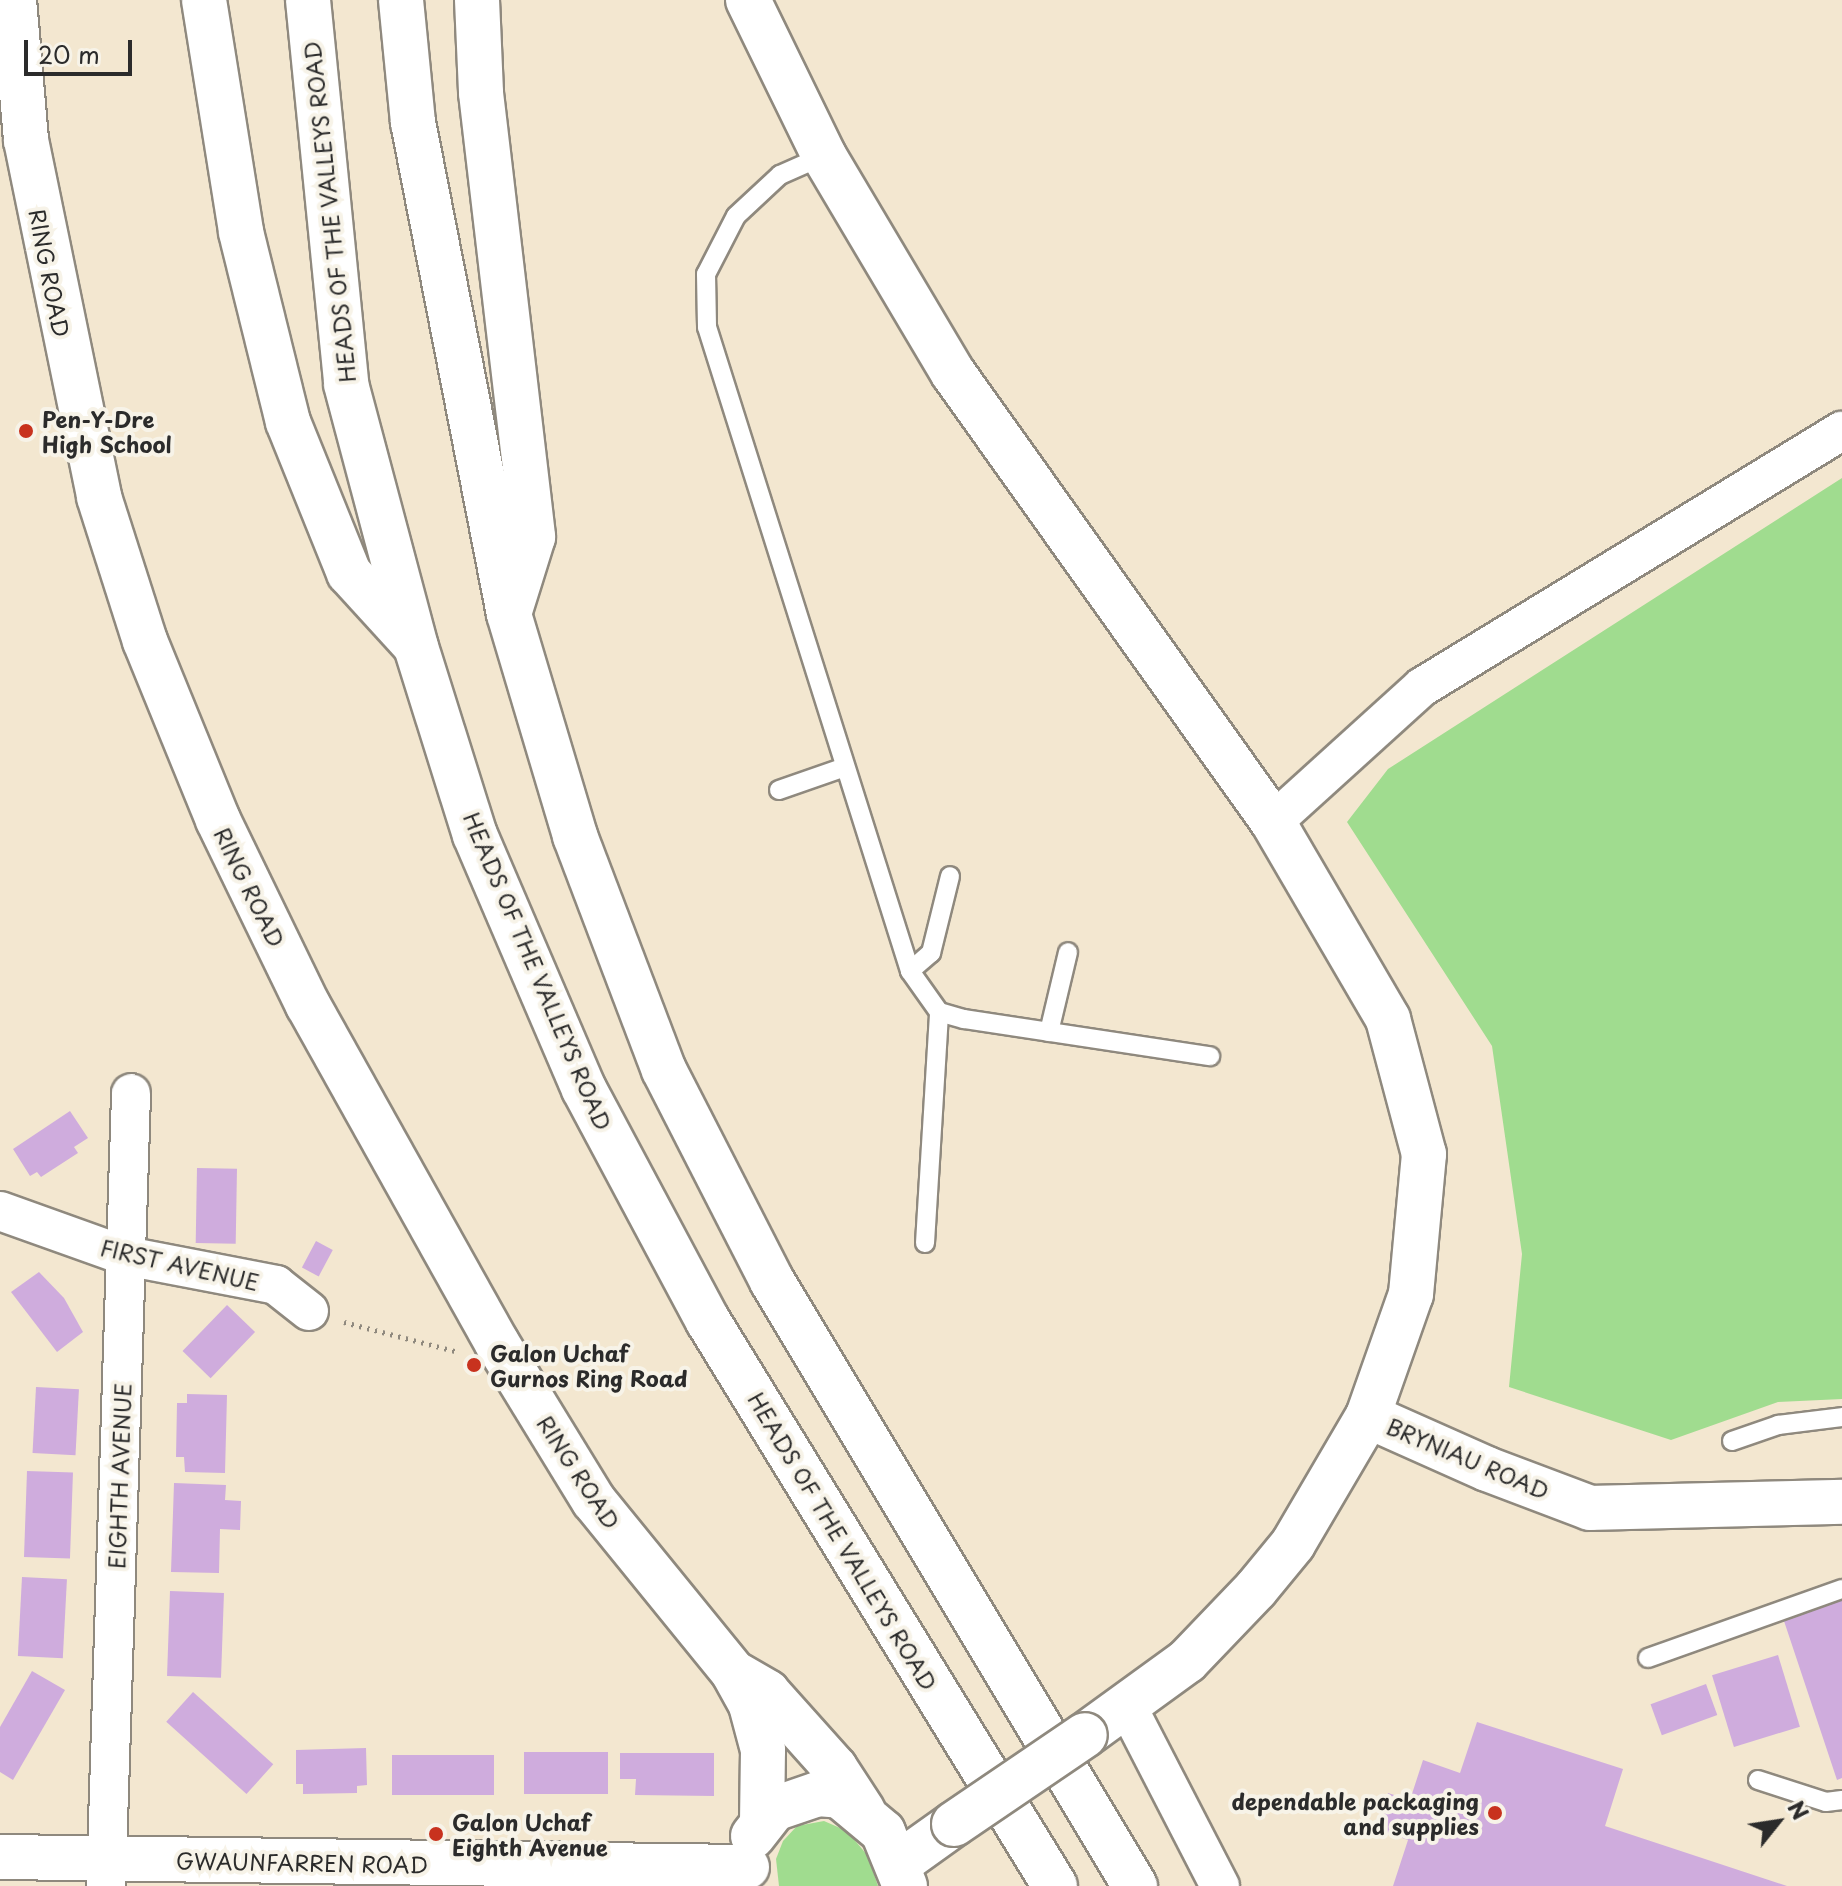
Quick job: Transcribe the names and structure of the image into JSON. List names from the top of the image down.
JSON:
{
  "streets": {
    "main road": [
      "HEADS OF THE VALLEYS ROAD",
      "RING ROAD",
      "BRYNIAU ROAD",
      "GWAUNFARREN ROAD"
    ],
    "street": ["FIRST AVENUE", "EIGHTH AVENUE"]
  },
  "crossings": [
    ["RING ROAD", "BRYNIAU ROAD"],
    ["RING ROAD", "GWAUNFARREN ROAD"],
    ["FIRST AVENUE", "EIGHTH AVENUE"],
    ["EIGHTH AVENUE", "GWAUNFARREN ROAD"]
  ],
  "places": [
    "Pen-Y-Dre High School",
    "Galon Uchaf Gurnos Ring Road",
    "dependable packaging and supplies",
    "Galon Uchaf Eighth Avenue"
  ],
  "scale_bar": "20 m",
  "north": "top right"
}
